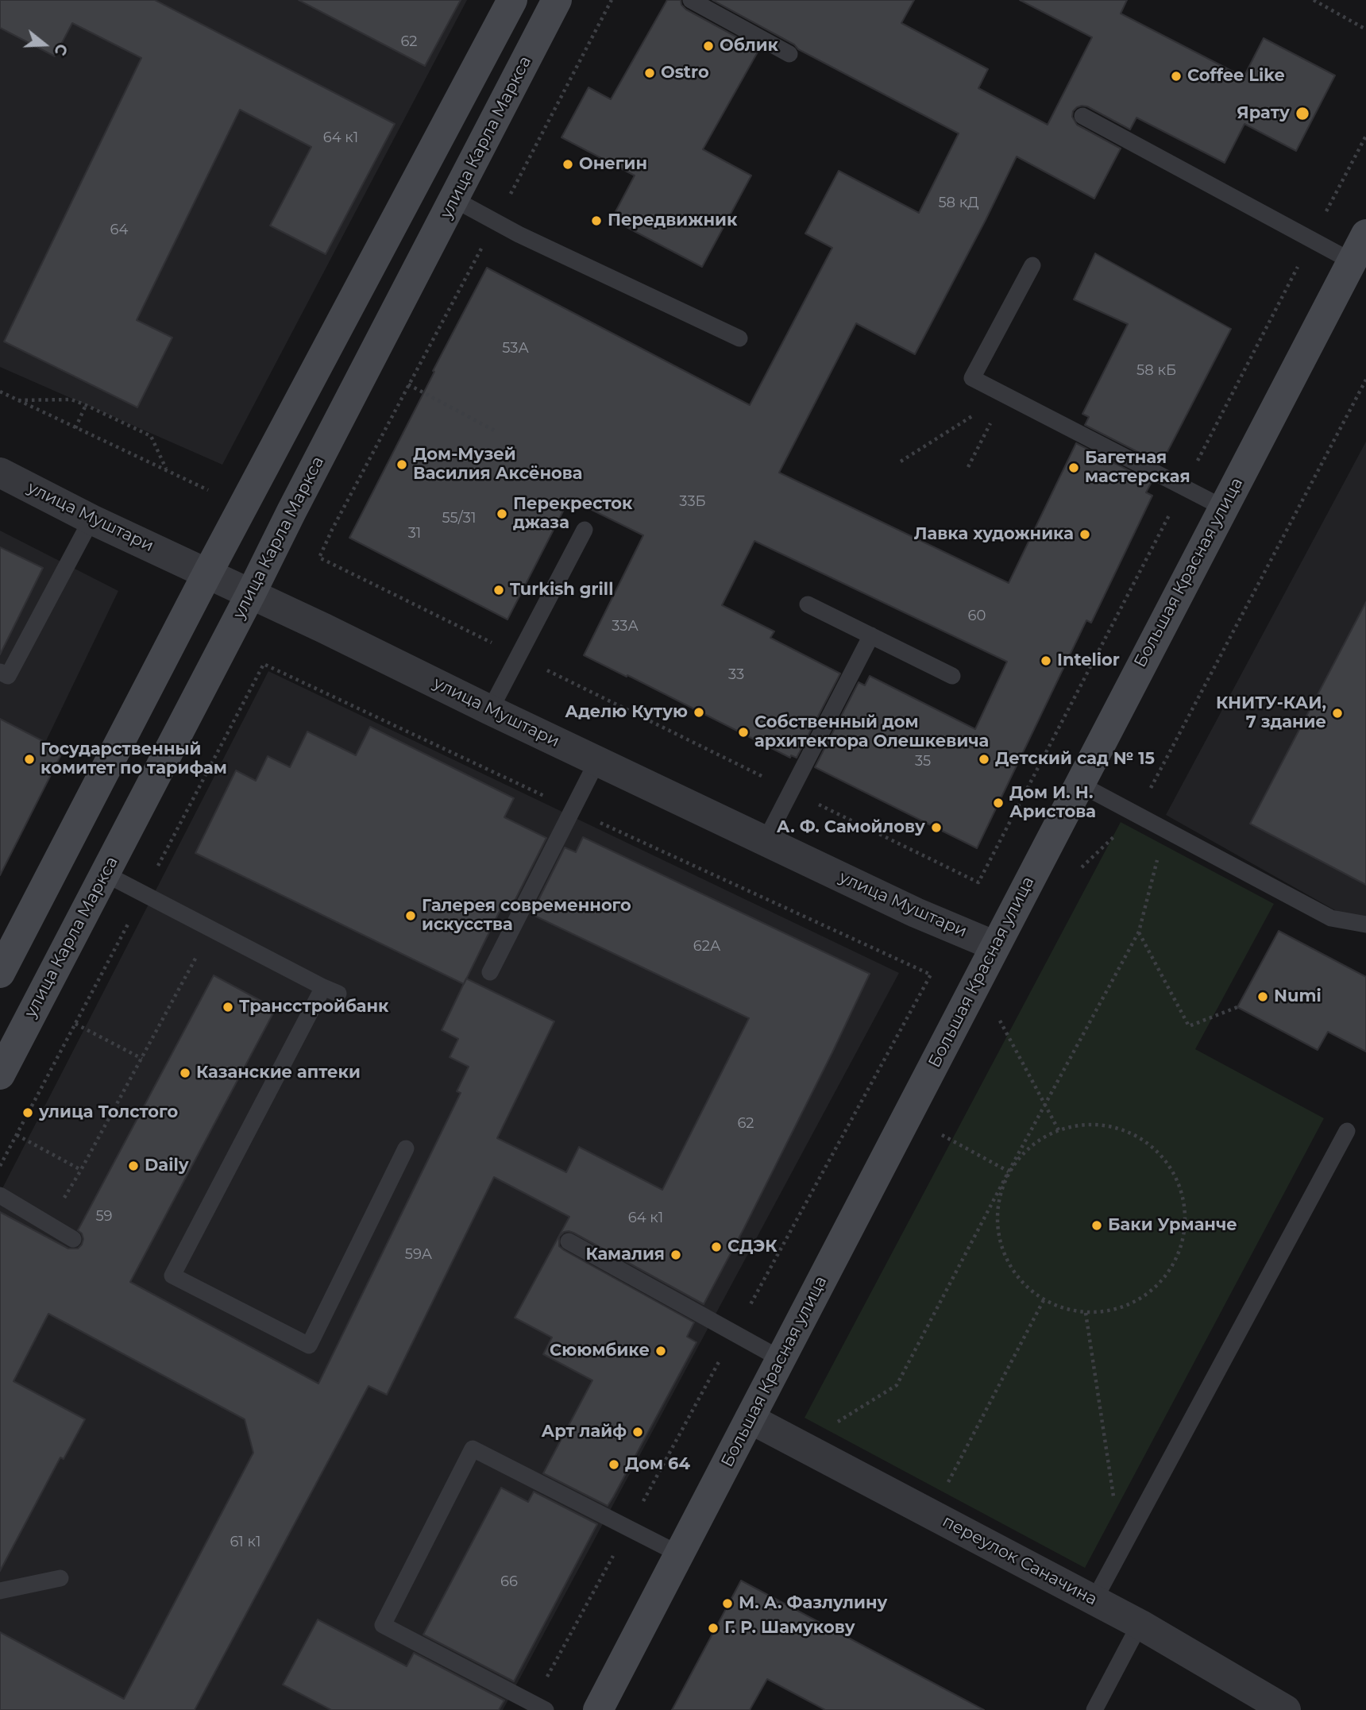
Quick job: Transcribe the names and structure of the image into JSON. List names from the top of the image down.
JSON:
{
  "streets": {
    "main road": ["улица Карла Маркса", "Большая Красная улица"],
    "street": ["улица Муштари", "переулок Саначина"]
  },
  "crossings": [
    ["улица Карла Маркса", "улица Муштари"],
    ["улица Муштари", "Большая Красная улица"],
    ["Большая Красная улица", "переулок Саначина"]
  ],
  "places": [
    "Облик",
    "Ostro",
    "Coffee Like",
    "Ярату",
    "Онегин",
    "Передвижник",
    "Дом-Музей Василия Аксёнова",
    "Багетная мастерская",
    "Перекресток джаза",
    "Лавка художника",
    "Turkish grill",
    "Intelior",
    "Аделю Кутую",
    "КНИТУ-КАИ, 7 здание",
    "Собственный дом архитектора Олешкевича",
    "Государственный комитет по тарифам",
    "Детский сад № 15",
    "Дом И. Н. Аристова",
    "А. Ф. Самойлову",
    "Галерея современного искусства",
    "Numi",
    "Трансстройбанк",
    "Казанские аптеки",
    "улица Толстого",
    "Daily",
    "Баки Урманче",
    "СДЭК",
    "Камалия",
    "Сююмбике",
    "Арт лайф",
    "Дом 64",
    "М. А. Фазлулину",
    "Г. Р. Шамукову"
  ],
  "house_numbers": [
    "62",
    "64 к1",
    "58 кД",
    "64",
    "53А",
    "58 кБ",
    "33Б",
    "55/31",
    "31",
    "60",
    "33А",
    "33",
    "35",
    "62А",
    "62",
    "59",
    "64 к1",
    "59А",
    "61 к1",
    "66"
  ],
  "north": "right"
}
